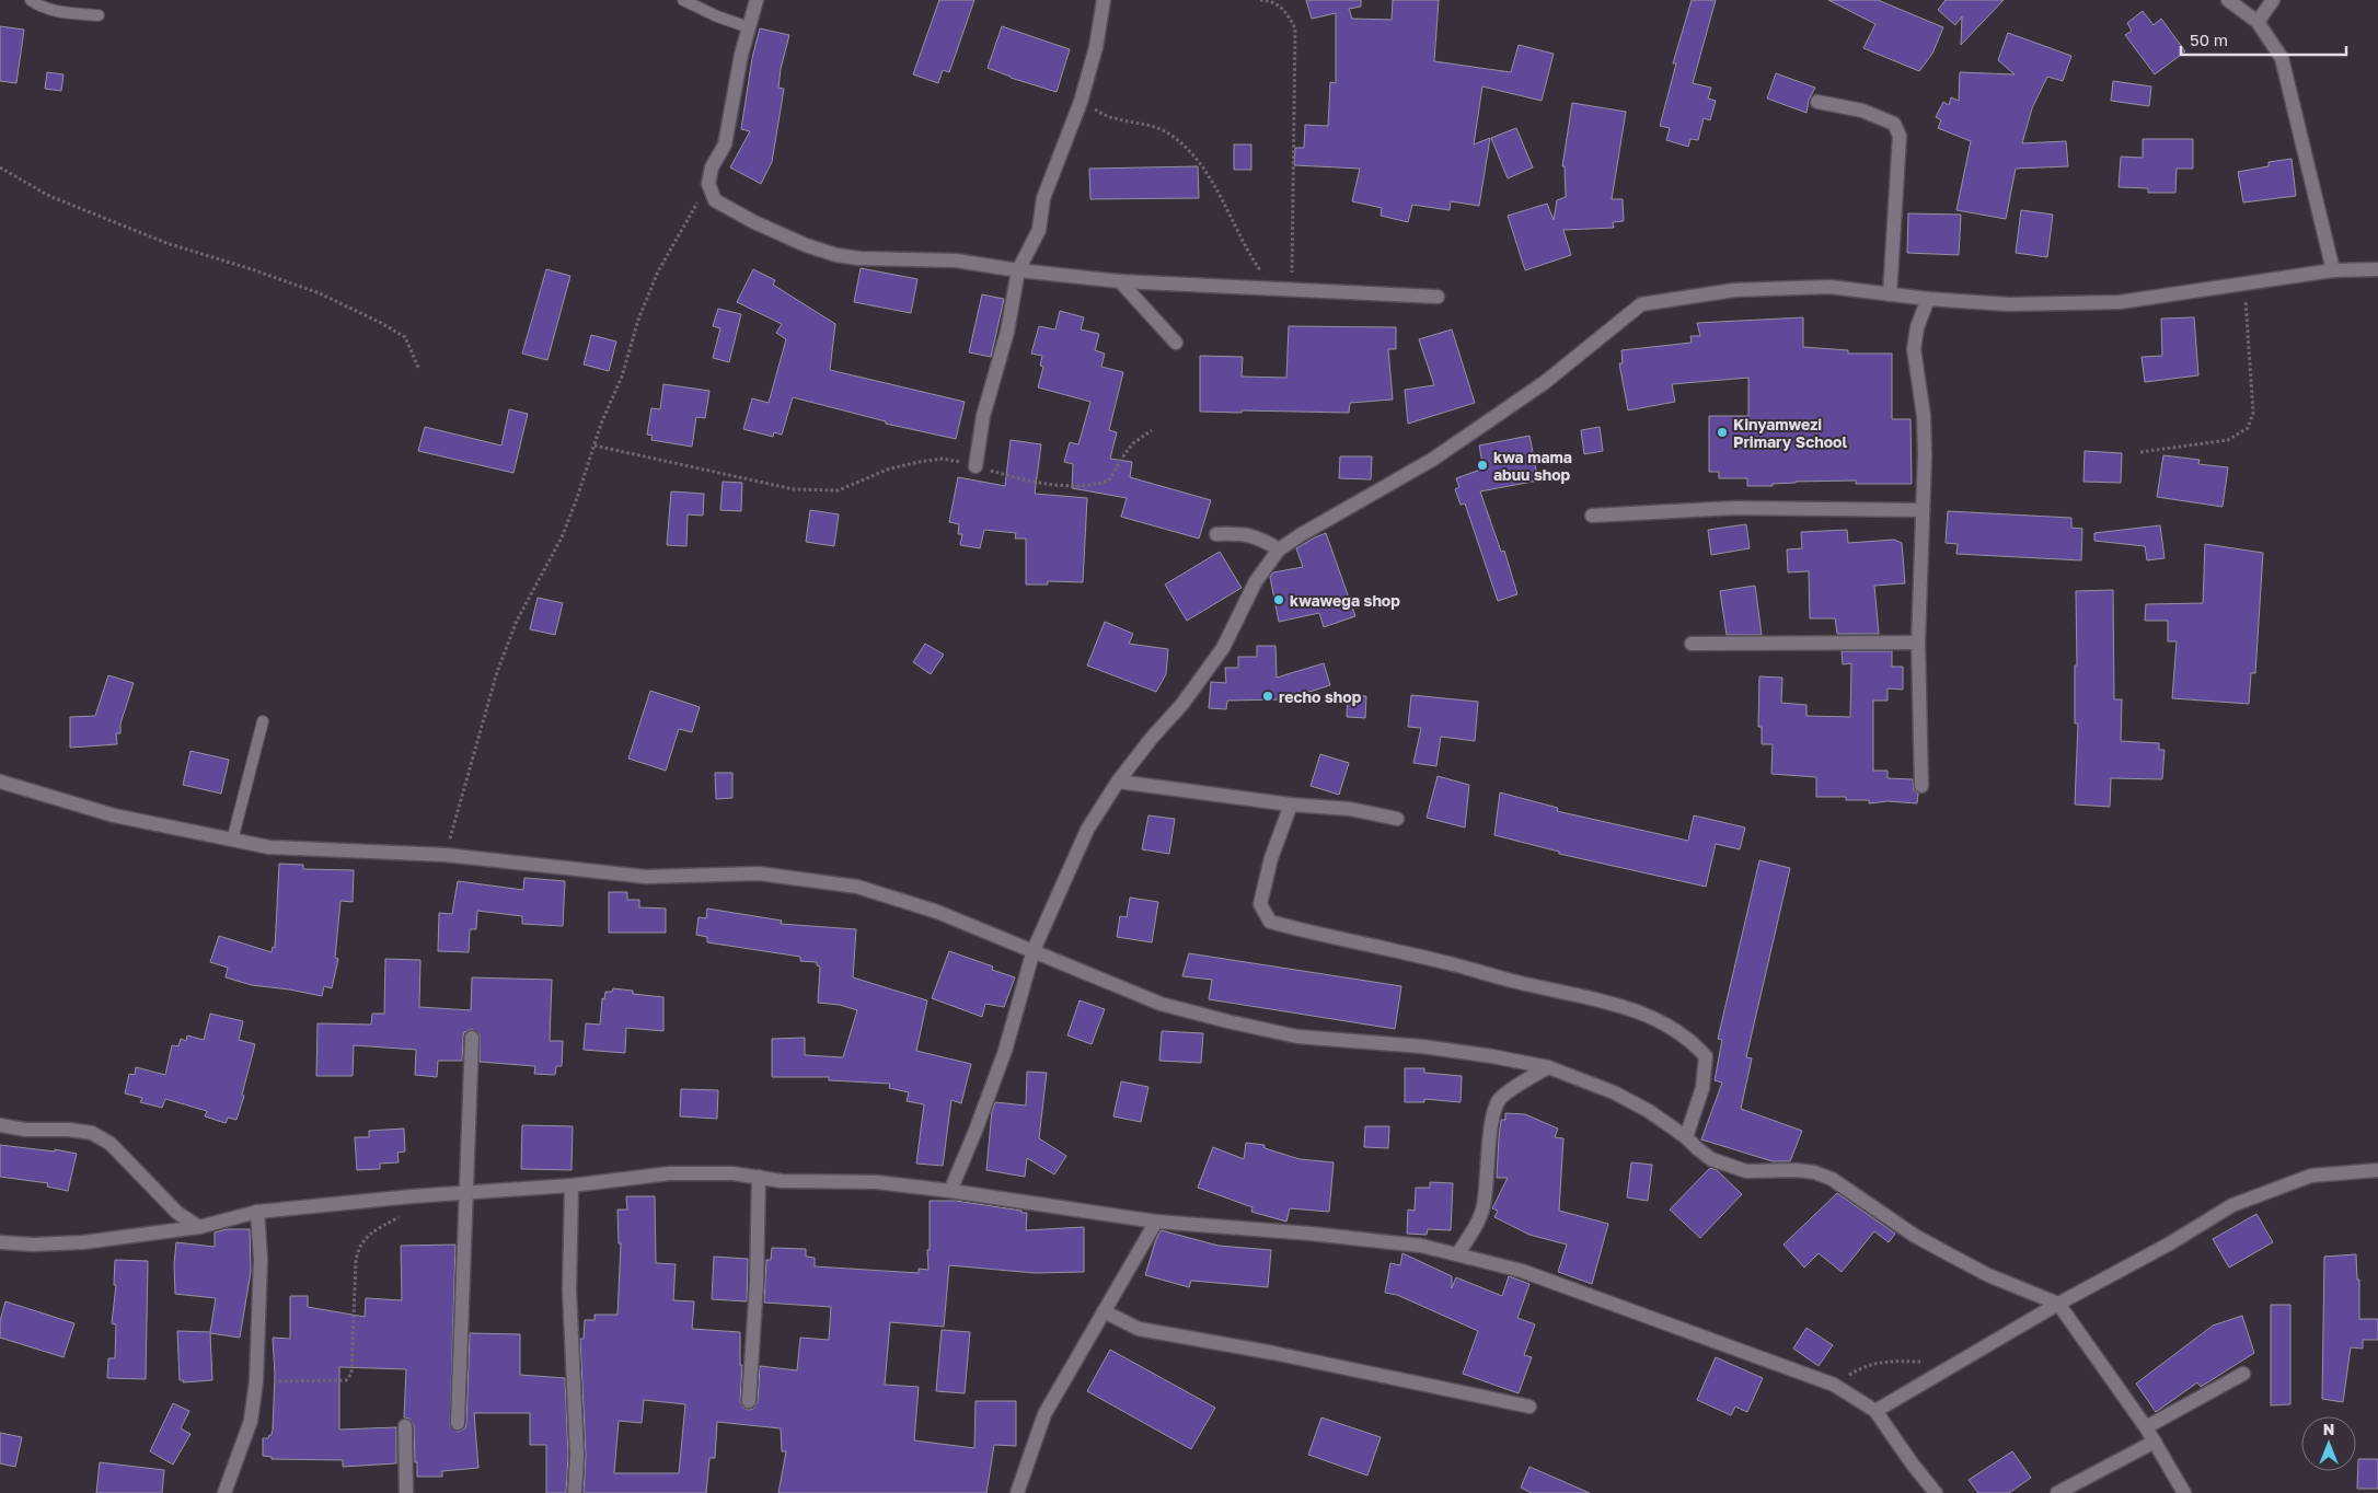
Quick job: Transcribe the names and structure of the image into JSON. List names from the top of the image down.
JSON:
{
  "places": [
    "Kinyamwezi Primary School",
    "kwa mama abuu shop",
    "kwawega shop",
    "recho shop"
  ],
  "scale_bar": "50 m",
  "north": "top"
}
